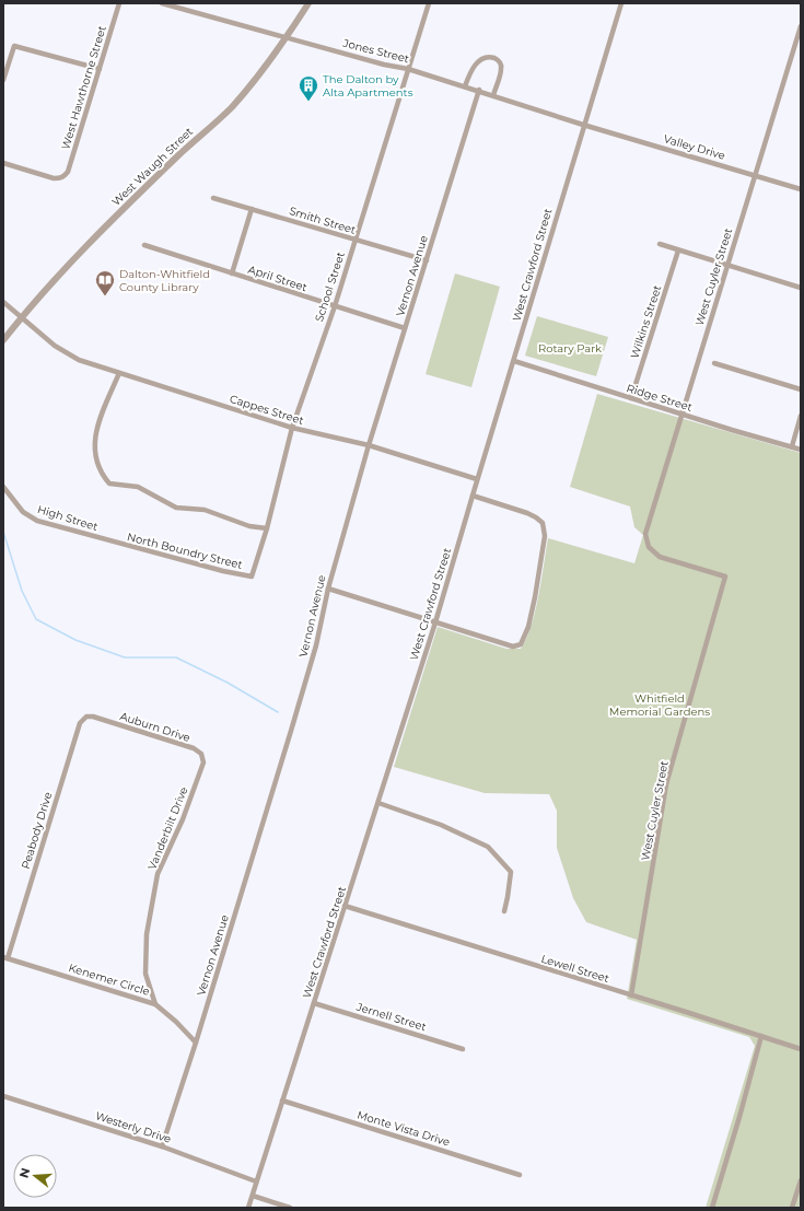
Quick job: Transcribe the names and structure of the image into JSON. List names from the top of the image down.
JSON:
{
  "streets": {
    "street": [
      "Jones Street",
      "West Hawthorne Street",
      "Valley Drive",
      "West Waugh Street",
      "Smith Street",
      "West Crawford Street",
      "Vernon Avenue",
      "West Cuyler Street",
      "April Street",
      "School Street",
      "Wilkins Street",
      "Ridge Street",
      "Cappes Street",
      "High Street",
      "North Boundry Street",
      "Auburn Drive",
      "Vanderbilt Drive",
      "Peabody Drive",
      "Lewell Street",
      "Kenemer Circle",
      "Jernell Street",
      "Westerly Drive",
      "Monte Vista Drive"
    ]
  },
  "crossings": [
    ["Jones Street", "Valley Drive"],
    ["Jones Street", "West Waugh Street"],
    ["Jones Street", "West Crawford Street"],
    ["Jones Street", "Vernon Avenue"],
    ["Jones Street", "School Street"],
    ["Valley Drive", "West Crawford Street"],
    ["Valley Drive", "West Cuyler Street"],
    ["West Waugh Street", "Cappes Street"],
    ["Smith Street", "Vernon Avenue"],
    ["Smith Street", "School Street"],
    ["West Crawford Street", "Ridge Street"],
    ["West Crawford Street", "Cappes Street"],
    ["West Crawford Street", "Lewell Street"],
    ["West Crawford Street", "Jernell Street"],
    ["West Crawford Street", "Westerly Drive"],
    ["West Crawford Street", "Monte Vista Drive"],
    ["Vernon Avenue", "April Street"],
    ["Vernon Avenue", "Cappes Street"],
    ["Vernon Avenue", "Kenemer Circle"],
    ["Vernon Avenue", "Westerly Drive"],
    ["West Cuyler Street", "Ridge Street"],
    ["West Cuyler Street", "Lewell Street"],
    ["April Street", "School Street"],
    ["School Street", "Cappes Street"],
    ["School Street", "North Boundry Street"],
    ["Wilkins Street", "Ridge Street"],
    ["High Street", "North Boundry Street"],
    ["Auburn Drive", "Vanderbilt Drive"],
    ["Auburn Drive", "Peabody Drive"],
    ["Vanderbilt Drive", "Kenemer Circle"],
    ["Peabody Drive", "Kenemer Circle"]
  ],
  "parks": ["Rotary Park", "Whitfield Memorial Gardens"],
  "places": {
    "building": ["The Dalton by Alta Apartments"],
    "library": ["Dalton-Whitfield County Library"]
  },
  "north": "left"
}
